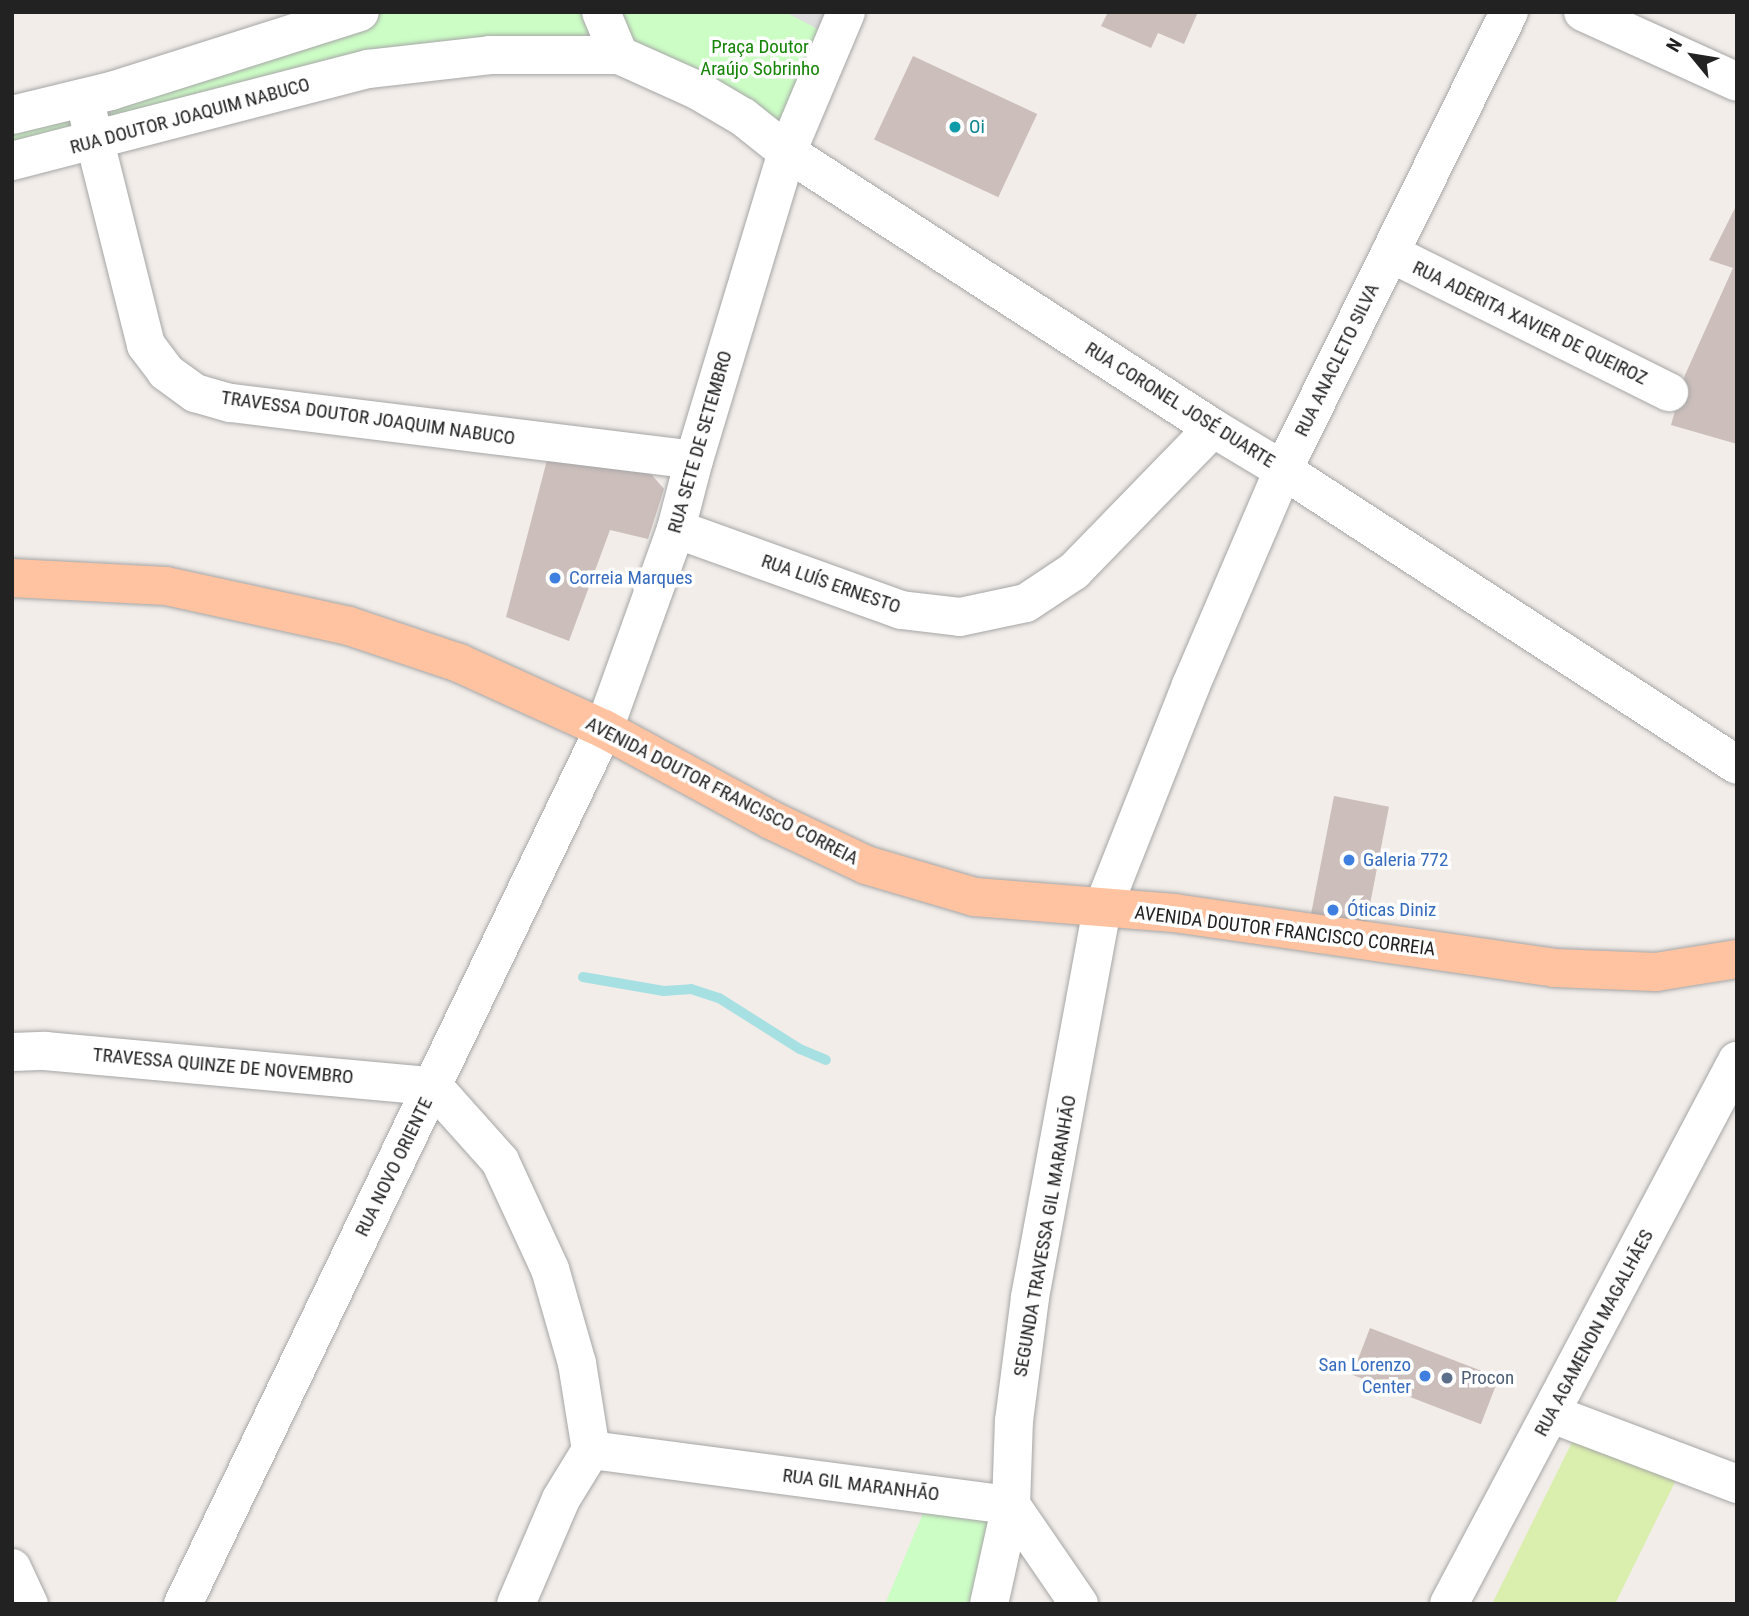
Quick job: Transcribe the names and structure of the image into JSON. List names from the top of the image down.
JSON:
{
  "streets": {
    "main road": ["AVENIDA DOUTOR FRANCISCO CORREIA"],
    "street": [
      "RUA DOUTOR JOAQUIM NABUCO",
      "RUA ADERITA XAVIER DE QUEIROZ",
      "RUA ANACLETO SILVA",
      "RUA CORONEL JOSÉ DUARTE",
      "TRAVESSA DOUTOR JOAQUIM NABUCO",
      "RUA SETE DE SETEMBRO",
      "RUA LUÍS ERNESTO",
      "TRAVESSA QUINZE DE NOVEMBRO",
      "RUA NOVO ORIENTE",
      "SEGUNDA TRAVESSA GIL MARANHÃO",
      "RUA AGAMENON MAGALHÃES",
      "RUA GIL MARANHÃO"
    ]
  },
  "crossings": [
    ["RUA DOUTOR JOAQUIM NABUCO", "RUA CORONEL JOSÉ DUARTE"],
    ["RUA DOUTOR JOAQUIM NABUCO", "TRAVESSA DOUTOR JOAQUIM NABUCO"],
    ["RUA ADERITA XAVIER DE QUEIROZ", "RUA ANACLETO SILVA"],
    ["RUA ANACLETO SILVA", "RUA CORONEL JOSÉ DUARTE"],
    ["RUA ANACLETO SILVA", "AVENIDA DOUTOR FRANCISCO CORREIA"],
    ["RUA ANACLETO SILVA", "SEGUNDA TRAVESSA GIL MARANHÃO"],
    ["RUA CORONEL JOSÉ DUARTE", "RUA SETE DE SETEMBRO"],
    ["RUA CORONEL JOSÉ DUARTE", "RUA LUÍS ERNESTO"],
    ["TRAVESSA DOUTOR JOAQUIM NABUCO", "RUA SETE DE SETEMBRO"],
    ["RUA SETE DE SETEMBRO", "RUA LUÍS ERNESTO"],
    ["RUA SETE DE SETEMBRO", "AVENIDA DOUTOR FRANCISCO CORREIA"],
    ["RUA SETE DE SETEMBRO", "RUA NOVO ORIENTE"],
    ["AVENIDA DOUTOR FRANCISCO CORREIA", "RUA NOVO ORIENTE"],
    ["AVENIDA DOUTOR FRANCISCO CORREIA", "SEGUNDA TRAVESSA GIL MARANHÃO"],
    ["TRAVESSA QUINZE DE NOVEMBRO", "RUA NOVO ORIENTE"],
    ["SEGUNDA TRAVESSA GIL MARANHÃO", "RUA GIL MARANHÃO"]
  ],
  "parks": ["Praça Doutor Araújo Sobrinho"],
  "places": [
    "Oi",
    "Correia Marques",
    "Galeria 772",
    "Óticas Diniz",
    "San Lorenzo Center",
    "Procon"
  ],
  "north": "top left"
}
